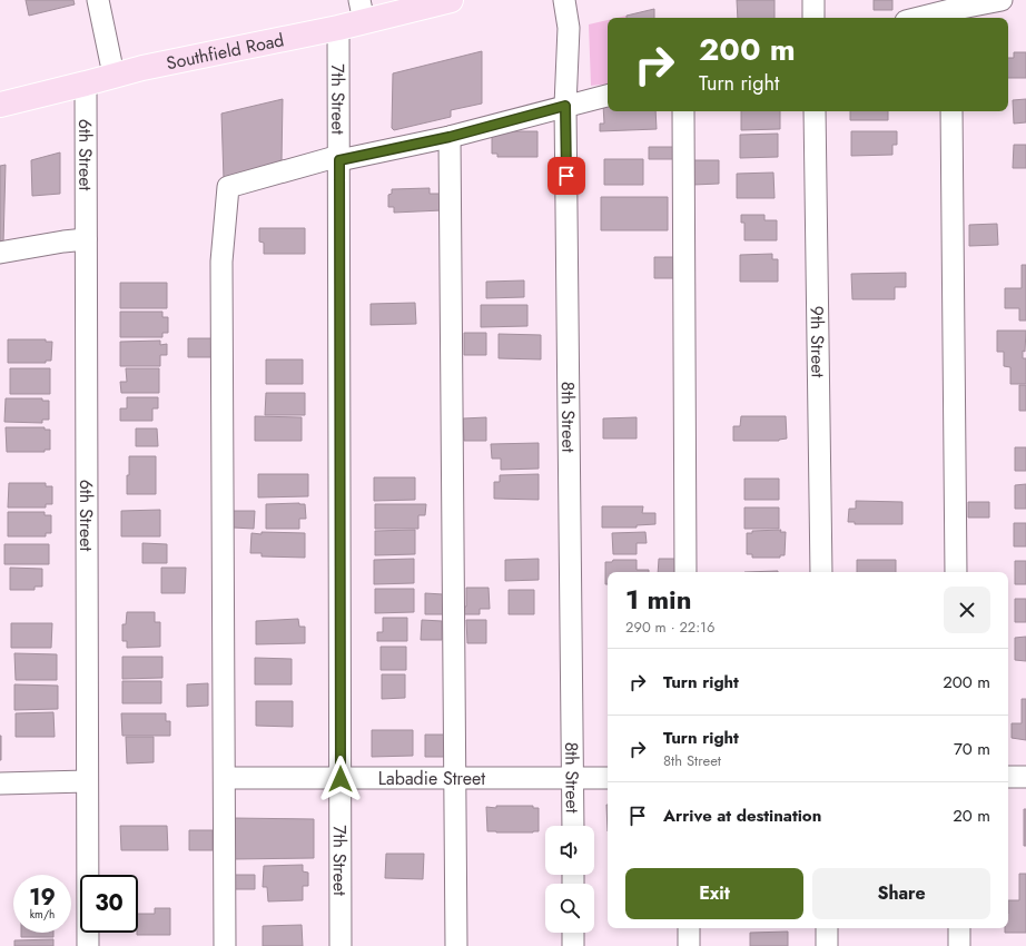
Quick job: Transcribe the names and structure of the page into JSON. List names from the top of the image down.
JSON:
{
  "streets": {
    "main road": ["Southfield Road"],
    "street": [
      "7th Street",
      "6th Street",
      "9th Street",
      "8th Street",
      "Labadie Street"
    ]
  },
  "crossings": [
    ["Southfield Road", "7th Street"],
    ["Southfield Road", "6th Street"],
    ["7th Street", "Labadie Street"],
    ["8th Street", "Labadie Street"]
  ],
  "page": {
    "turn": ["200 m", "Turn right"],
    "heading": ["1 min", "290 m · 22:16"],
    "list": [
      {
        "name": "Turn right",
        "value": "200 m"
      },
      {
        "name": "Turn right",
        "note": "8th Street",
        "value": "70 m"
      },
      {
        "name": "Arrive at destination",
        "value": "20 m"
      }
    ],
    "buttons": ["Exit", "Share"],
    "speed": "19 km/h",
    "limit": "30"
  }
}
